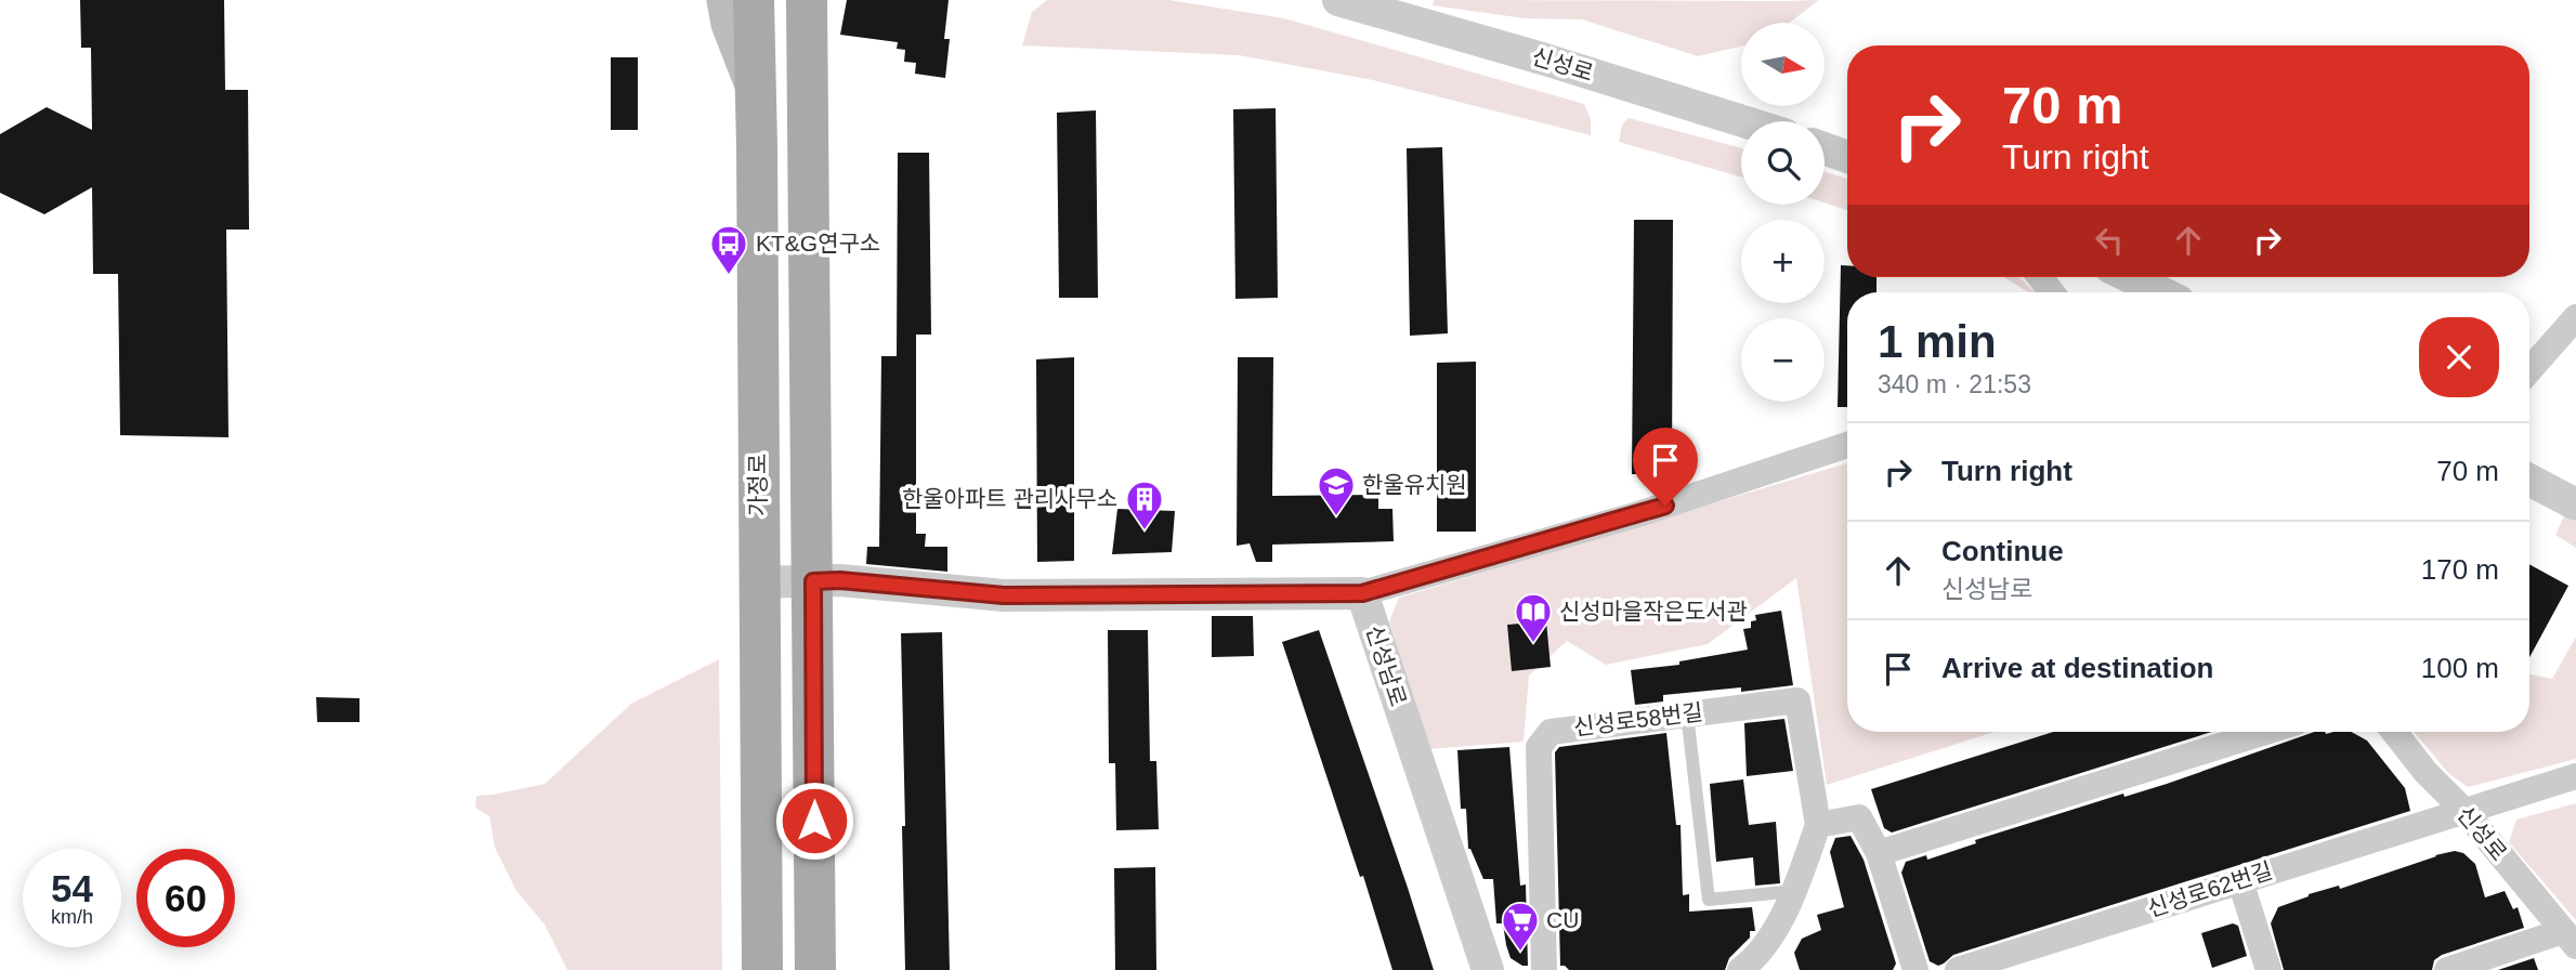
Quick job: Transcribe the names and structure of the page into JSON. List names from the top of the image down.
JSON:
{
  "streets": {
    "main road": ["가정로"],
    "street": [
      "신성로",
      "신성남로",
      "신성로58번길",
      "신성로62번길"
    ]
  },
  "crossings": [
    ["신성로", "신성로62번길"]
  ],
  "places": {
    "bus stop": ["KT&G연구소"],
    "school or university": ["한울유치원"],
    "building": ["한울아파트 관리사무소"],
    "library": ["신성마을작은도서관"],
    "supermarket": ["CU"]
  },
  "north": "right",
  "page": {
    "map_buttons": ["+", "−"],
    "turn": ["70 m", "Turn right"],
    "heading": ["1 min", "340 m · 21:53"],
    "list": [
      {
        "name": "Turn right",
        "value": "70 m"
      },
      {
        "name": "Continue",
        "note": "신성남로",
        "value": "170 m"
      },
      {
        "name": "Arrive at destination",
        "value": "100 m"
      }
    ],
    "speed": "54 km/h",
    "limit": "60"
  }
}
